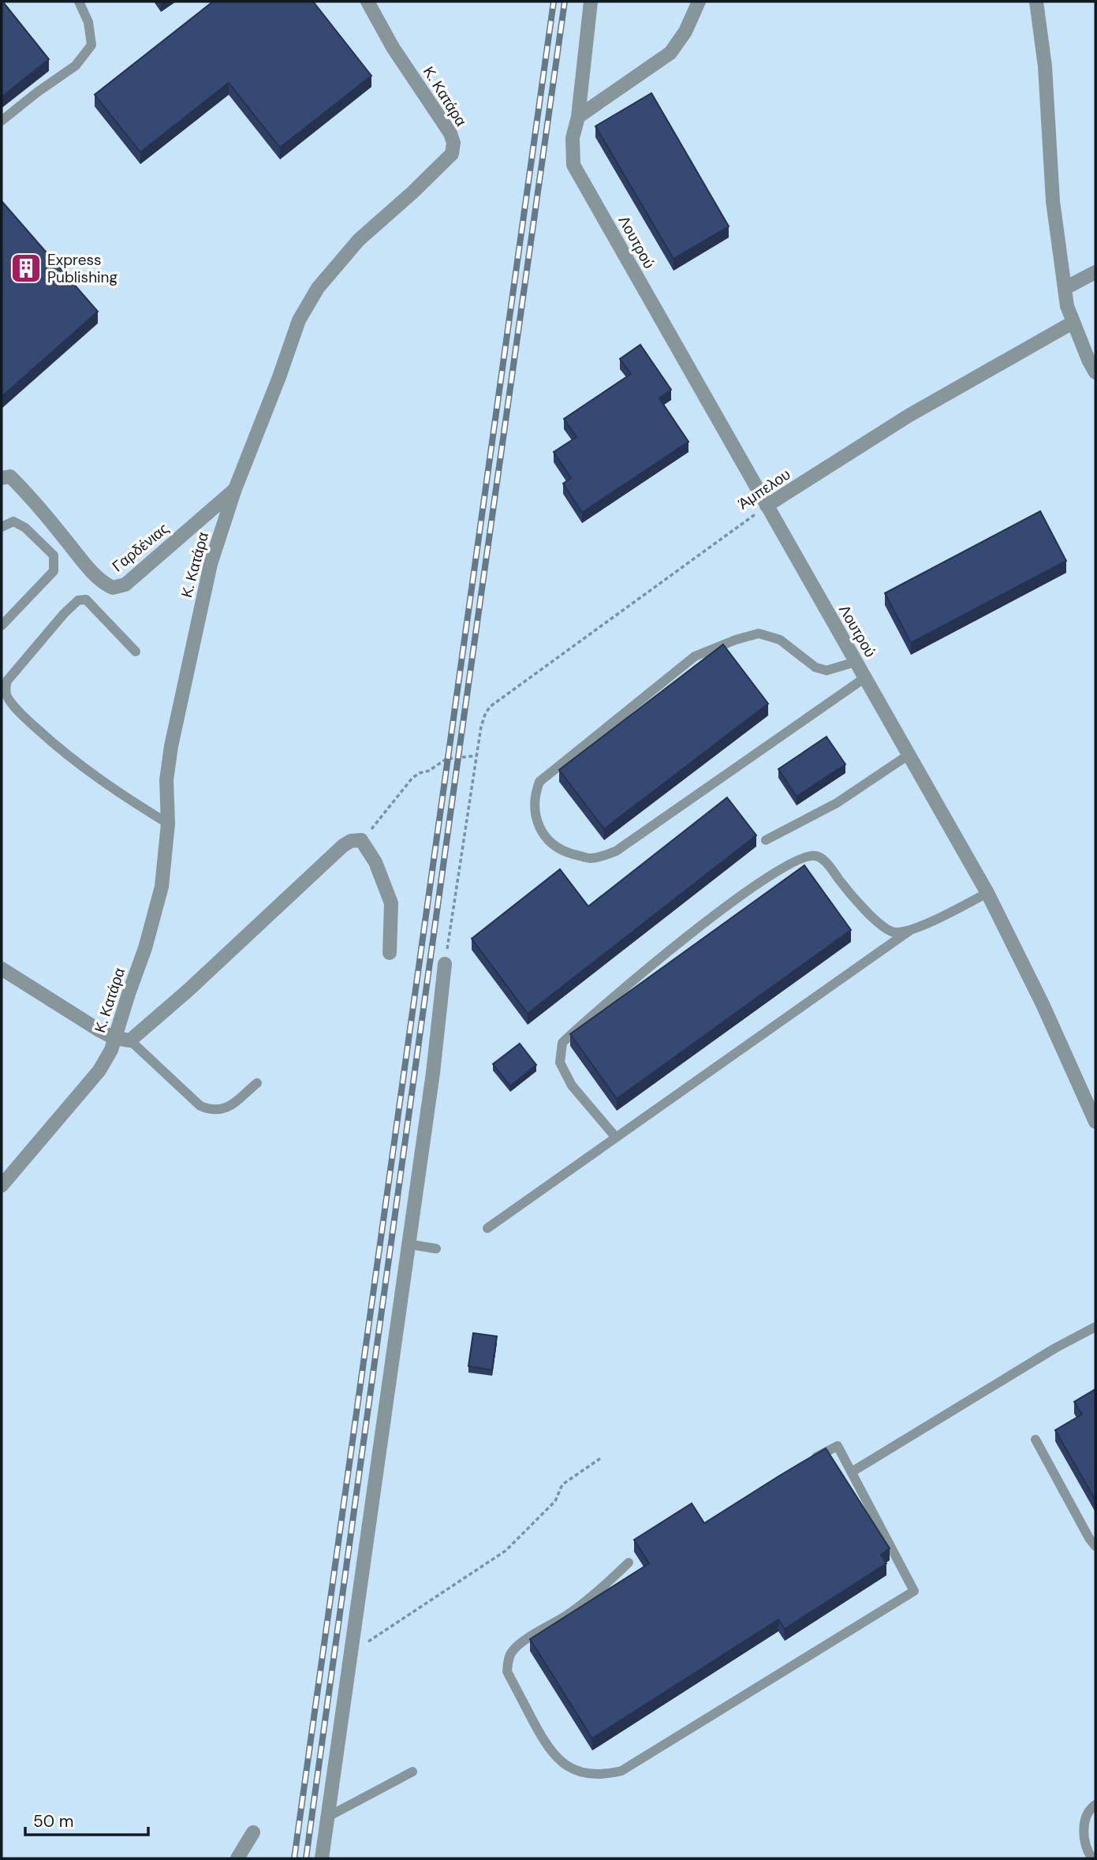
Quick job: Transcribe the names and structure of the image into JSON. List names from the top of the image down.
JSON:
{
  "streets": {
    "street": [
      "Κ. Κατάρα",
      "Λουτρού",
      "Άμπελου",
      "Γαρδένιας"
    ]
  },
  "crossings": [
    ["Κ. Κατάρα", "Γαρδένιας"],
    ["Λουτρού", "Άμπελου"]
  ],
  "places": {
    "building": ["Express Publishing"]
  },
  "scale_bar": "50 m"
}
